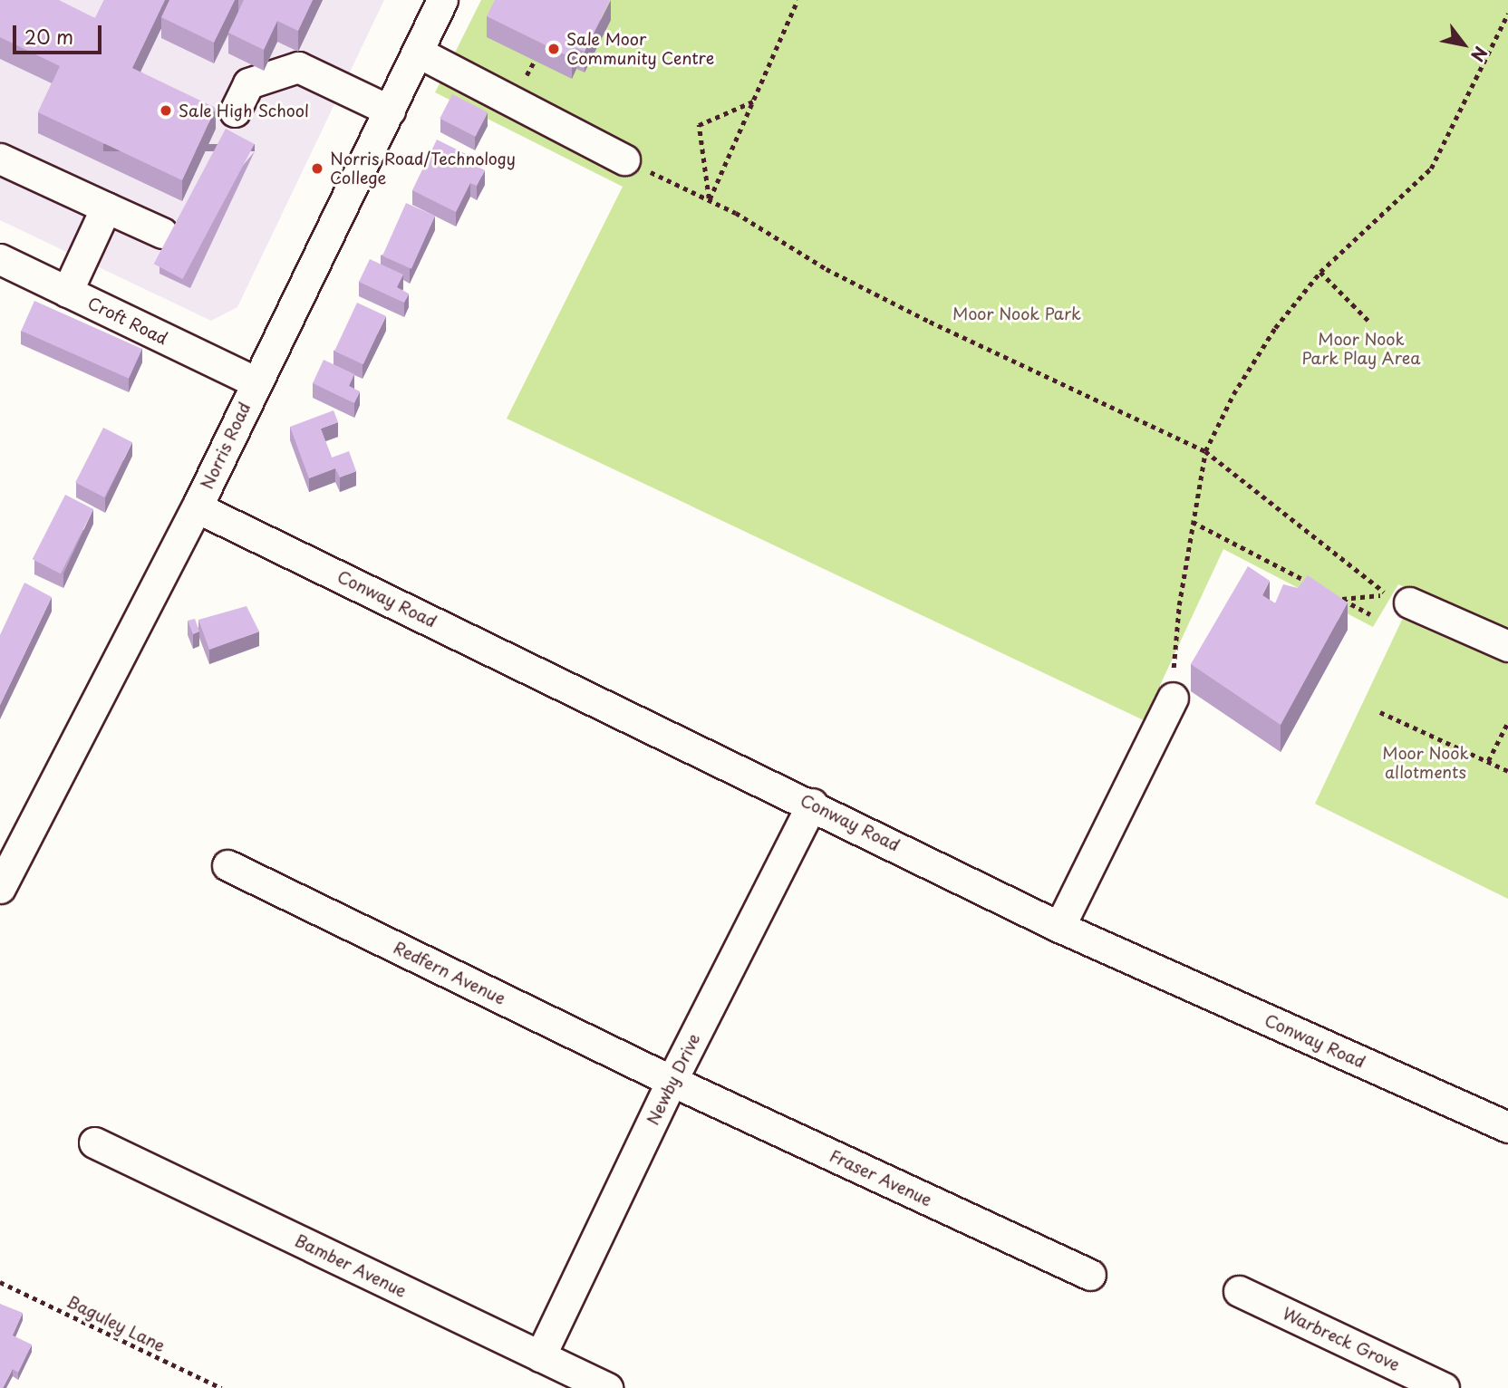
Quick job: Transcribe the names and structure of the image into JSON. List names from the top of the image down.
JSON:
{
  "streets": {
    "street": [
      "Croft Road",
      "Norris Road",
      "Conway Road",
      "Redfern Avenue",
      "Newby Drive",
      "Fraser Avenue",
      "Bamber Avenue",
      "Warbreck Grove"
    ],
    "path": ["Baguley Lane"]
  },
  "crossings": [
    ["Croft Road", "Norris Road"],
    ["Norris Road", "Conway Road"],
    ["Conway Road", "Newby Drive"],
    ["Redfern Avenue", "Newby Drive"],
    ["Redfern Avenue", "Fraser Avenue"],
    ["Newby Drive", "Fraser Avenue"],
    ["Newby Drive", "Bamber Avenue"]
  ],
  "parks": ["Moor Nook Park", "Moor Nook Park Play Area", "Moor Nook allotments"],
  "places": ["Sale Moor Community Centre", "Sale High School", "Norris Road/Technology College"],
  "scale_bar": "20 m",
  "north": "bottom right"
}
